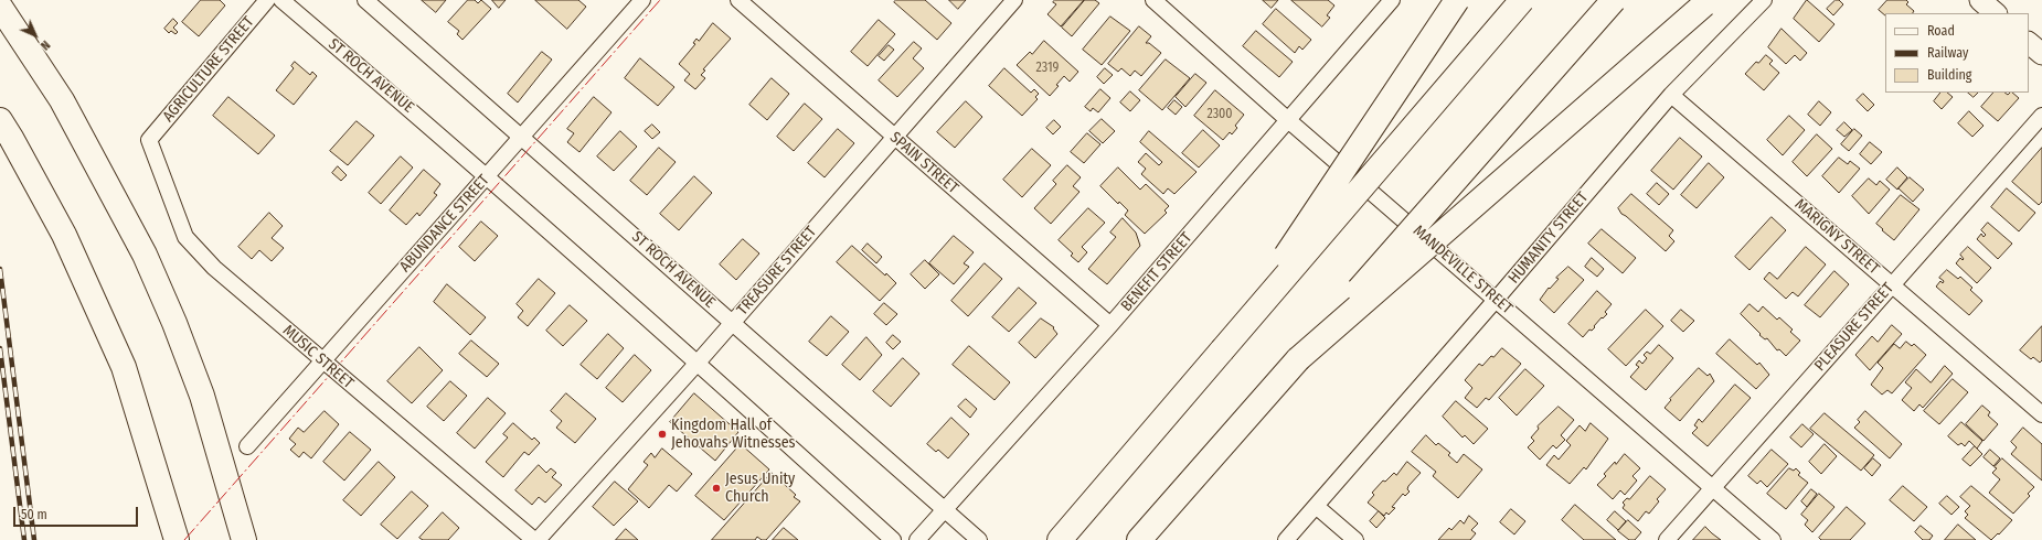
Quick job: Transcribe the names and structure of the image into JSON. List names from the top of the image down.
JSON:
{
  "streets": {
    "street": [
      "AGRICULTURE STREET",
      "ST ROCH AVENUE",
      "SPAIN STREET",
      "ABUNDANCE STREET",
      "MARIGNY STREET",
      "HUMANITY STREET",
      "MANDEVILLE STREET",
      "TREASURE STREET",
      "BENEFIT STREET",
      "PLEASURE STREET",
      "MUSIC STREET"
    ]
  },
  "crossings": [
    ["AGRICULTURE STREET", "MUSIC STREET"],
    ["ST ROCH AVENUE", "ABUNDANCE STREET"],
    ["ST ROCH AVENUE", "TREASURE STREET"],
    ["ST ROCH AVENUE", "BENEFIT STREET"],
    ["SPAIN STREET", "TREASURE STREET"],
    ["SPAIN STREET", "BENEFIT STREET"],
    ["ABUNDANCE STREET", "MUSIC STREET"],
    ["MARIGNY STREET", "HUMANITY STREET"],
    ["MARIGNY STREET", "PLEASURE STREET"],
    ["HUMANITY STREET", "MANDEVILLE STREET"],
    ["MANDEVILLE STREET", "BENEFIT STREET"],
    ["MANDEVILLE STREET", "PLEASURE STREET"]
  ],
  "places": ["Kingdom Hall of Jehovahs Witnesses", "Jesus Unity Church"],
  "house_numbers": ["2319", "2300"],
  "legend": ["Road", "Railway", "Building"],
  "scale_bar": "50 m",
  "north": "bottom right"
}
